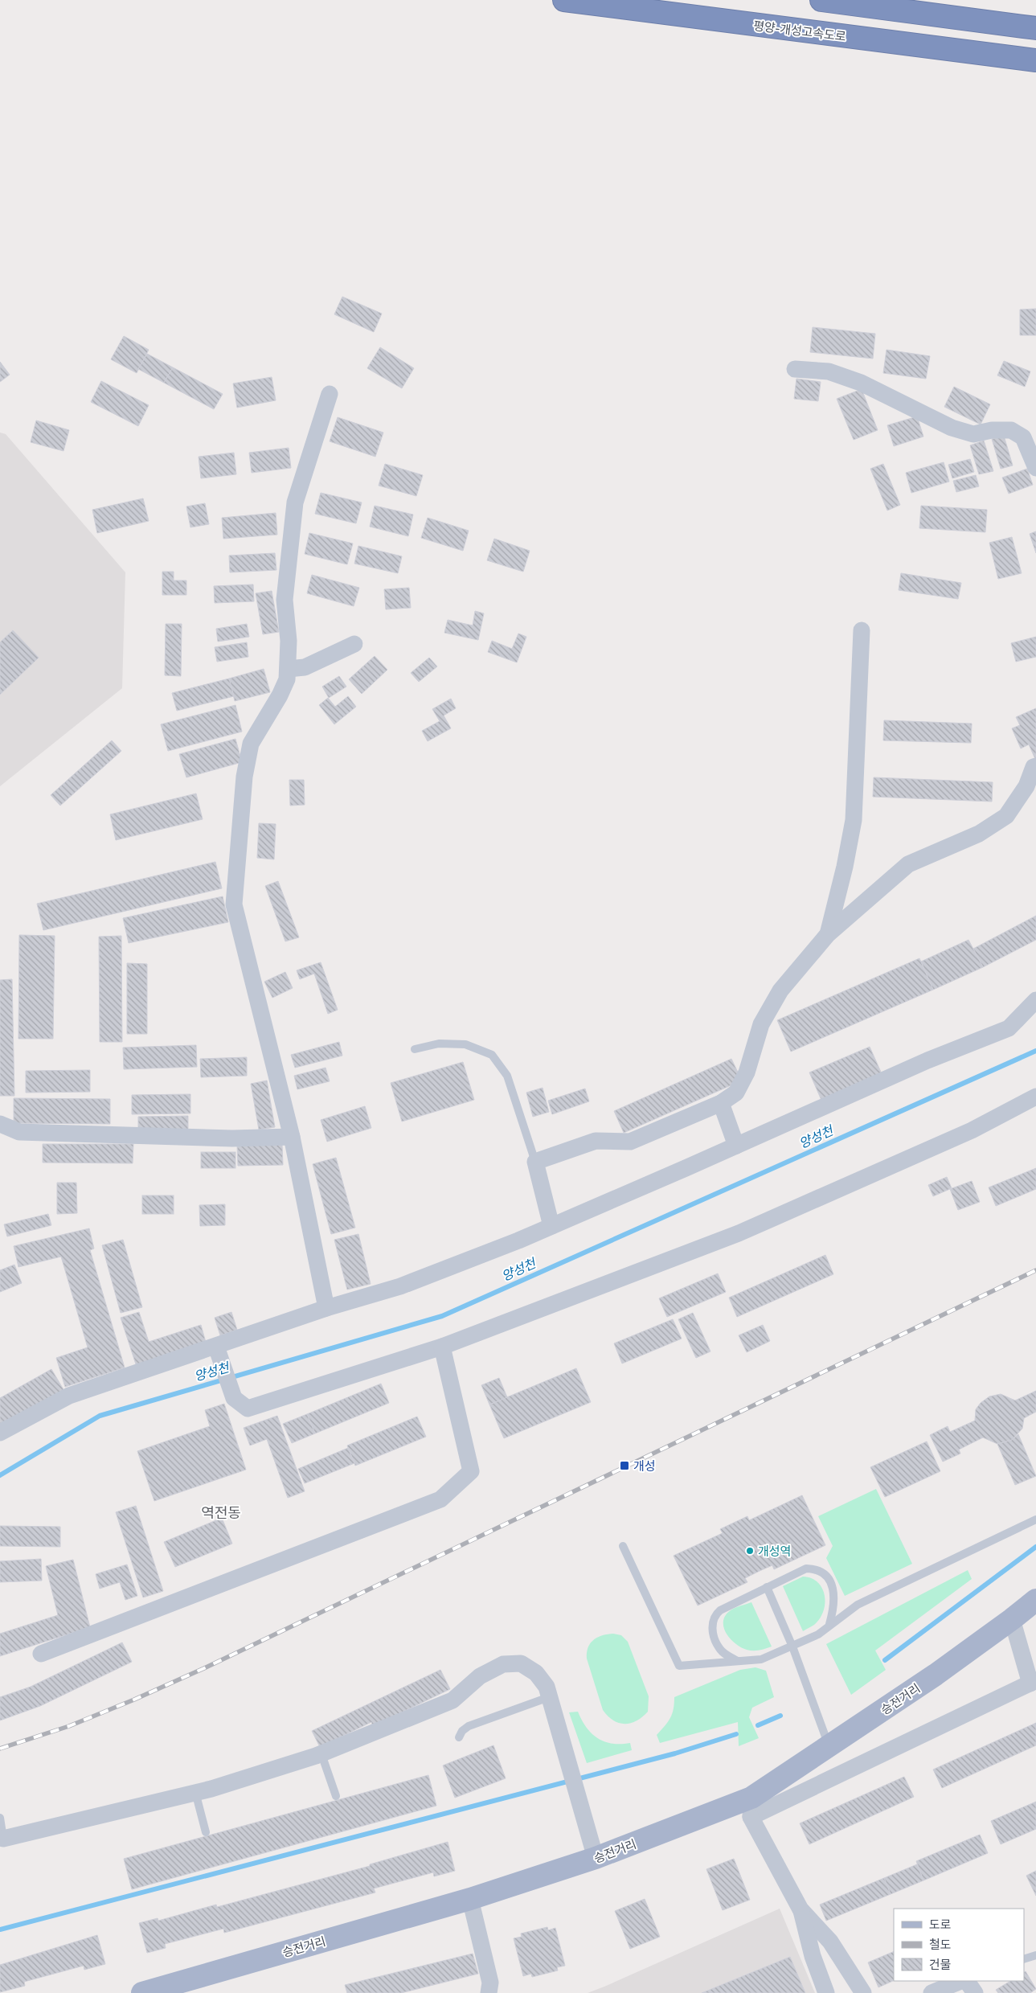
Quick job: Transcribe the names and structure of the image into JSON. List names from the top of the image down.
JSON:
{
  "streets": {
    "highway": ["평양-개성고속도로"],
    "main road": ["승전거리"]
  },
  "districts": ["역전동"],
  "water": ["양성천"],
  "places": {
    "transit": ["개성"],
    "other": ["개성역"]
  },
  "legend": ["도로", "철도", "건물"]
}
